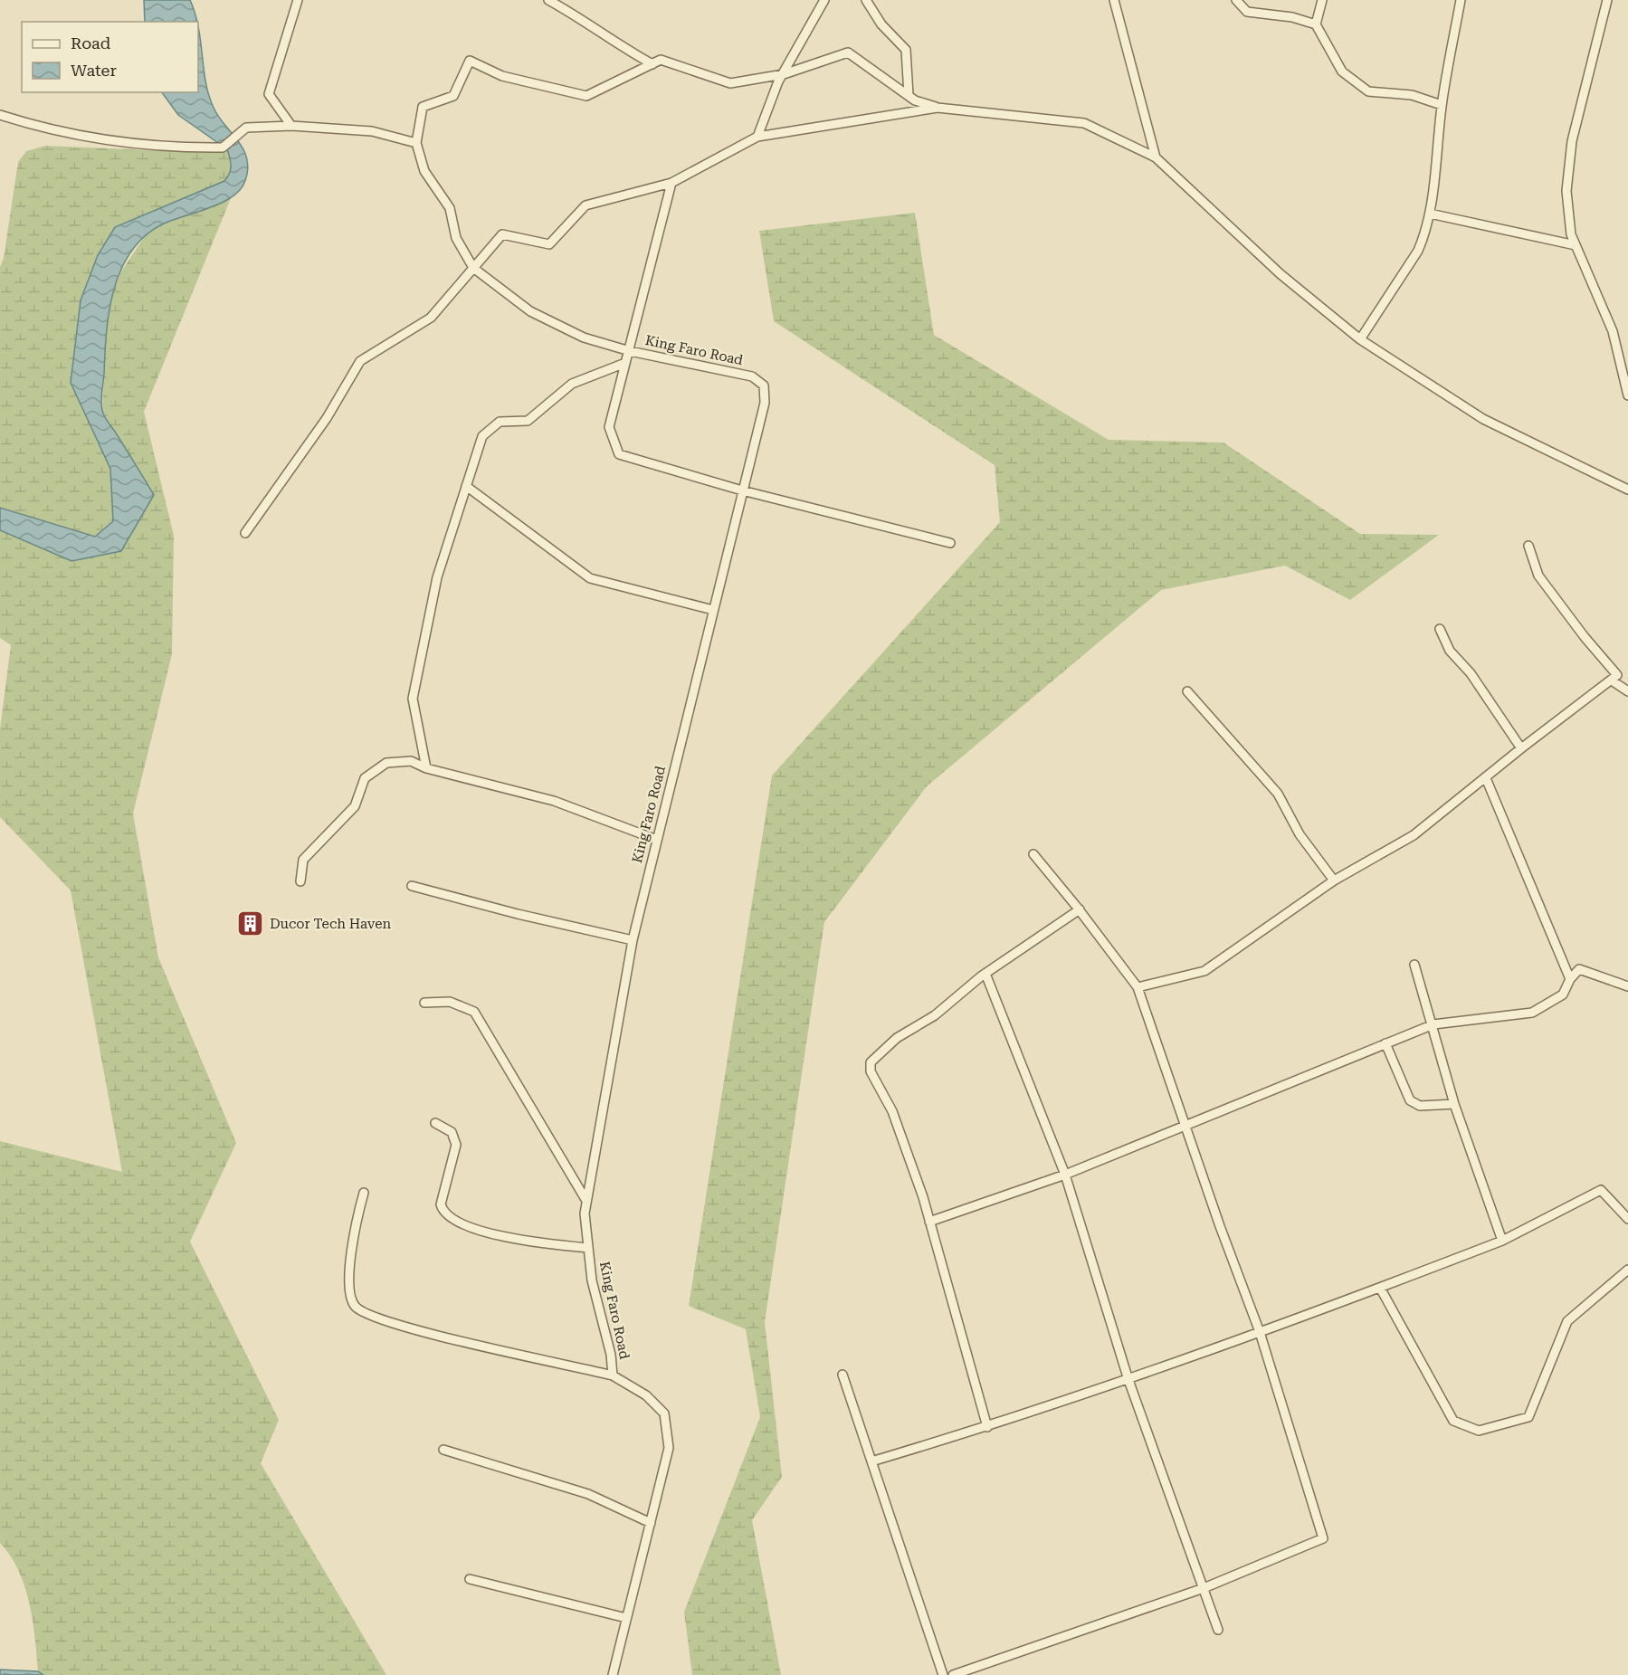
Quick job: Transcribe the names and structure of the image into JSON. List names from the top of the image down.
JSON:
{
  "streets": {
    "street": ["King Faro Road"]
  },
  "places": {
    "building": ["Ducor Tech Haven"]
  },
  "legend": ["Road", "Water"]
}
